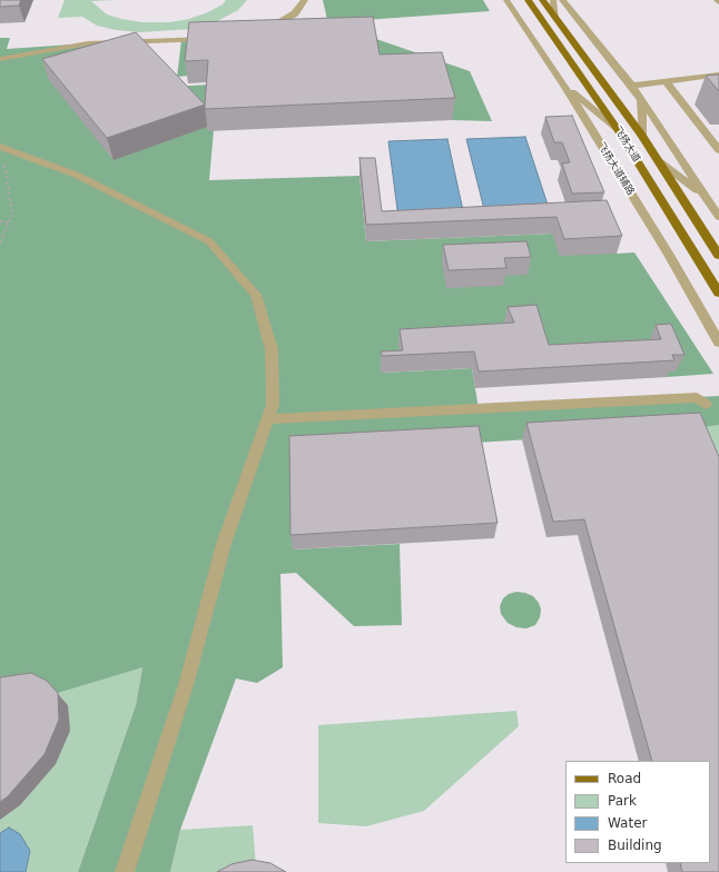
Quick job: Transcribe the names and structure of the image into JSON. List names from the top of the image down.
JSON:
{
  "streets": {
    "main road": ["飞扬大道"],
    "street": ["飞扬大道辅路"]
  },
  "legend": [
    "Road",
    "Park",
    "Water",
    "Building"
  ]
}
